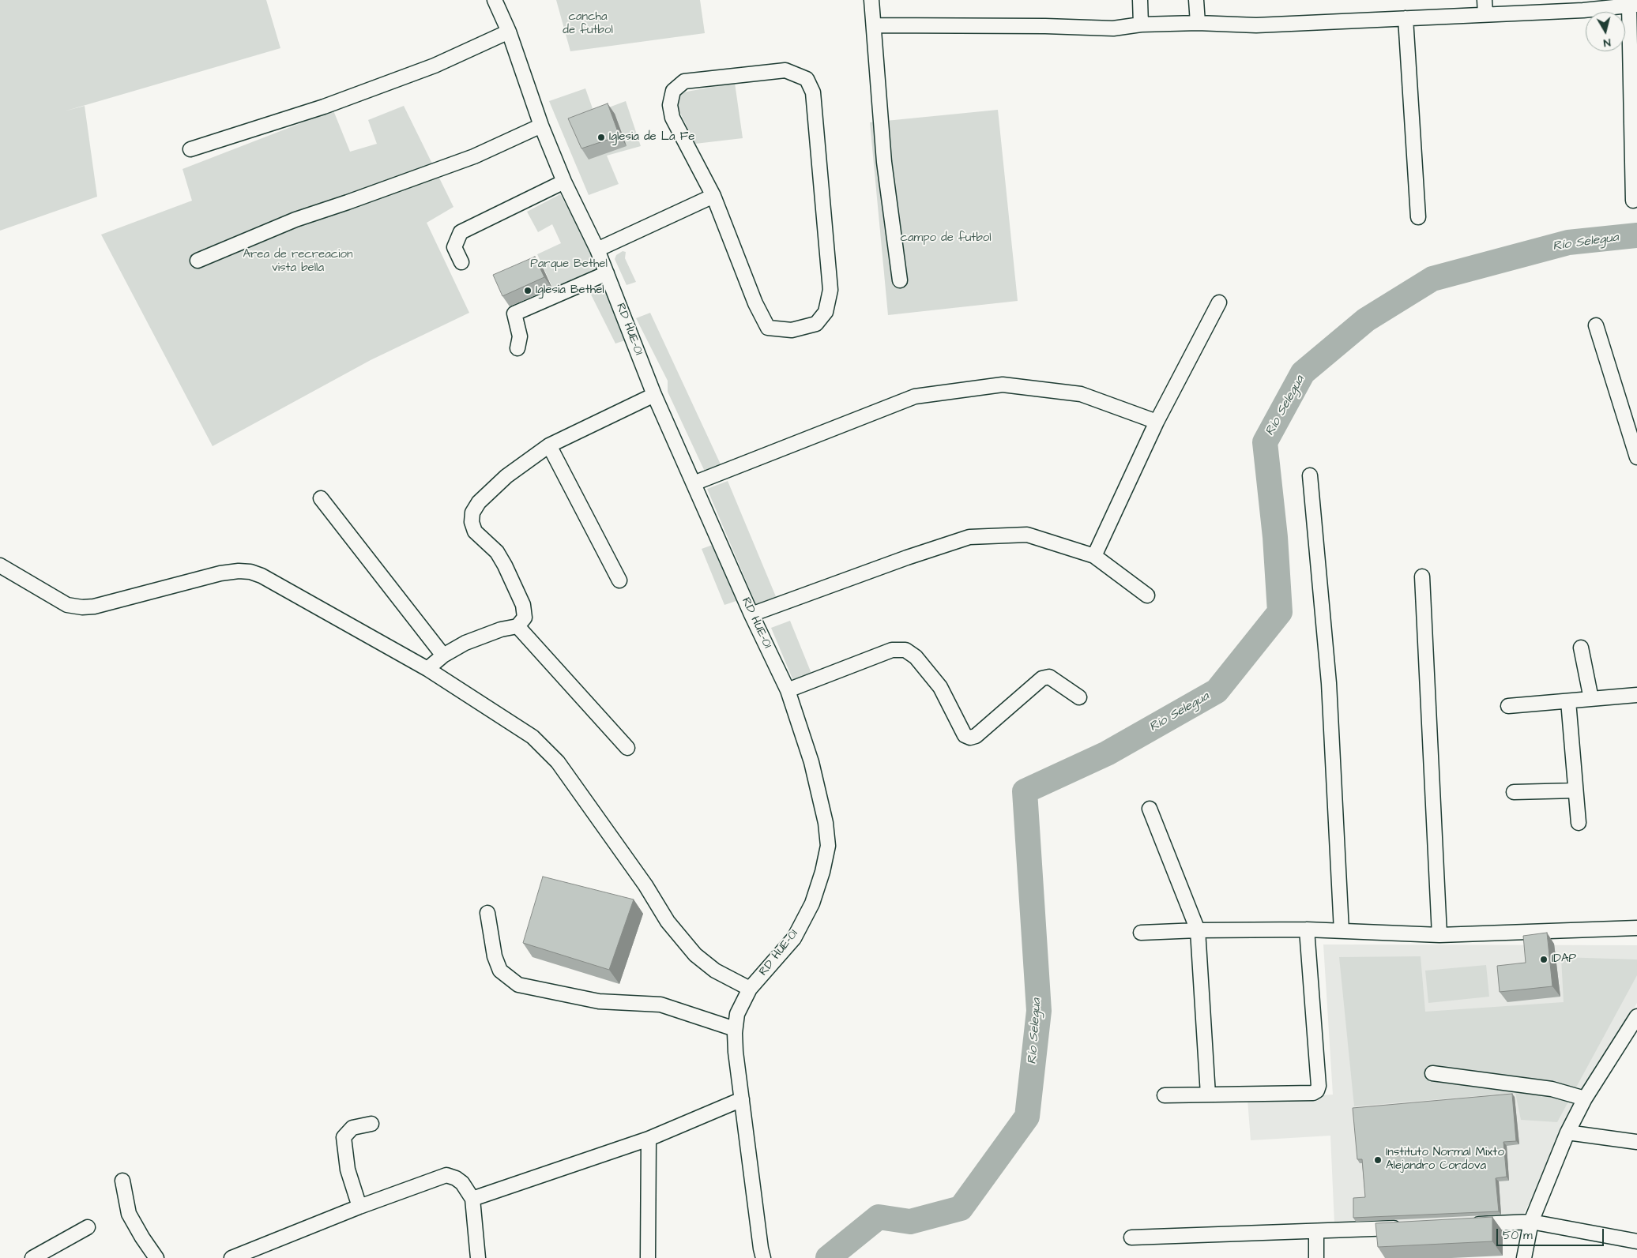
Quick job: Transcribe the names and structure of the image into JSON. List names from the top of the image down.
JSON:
{
  "streets": {
    "street": ["RD HUE-01"]
  },
  "water": ["Río Selegua"],
  "parks": [
    "cancha de futbol",
    "campo de futbol",
    "Area de recreacion vista bella",
    "Parque Bethel"
  ],
  "places": [
    "Iglesia de La Fe",
    "Iglesia Bethel",
    "IDAP",
    "Instituto Normal Mixto Alejandro Cordova"
  ],
  "scale_bar": "50 m",
  "north": "bottom"
}
